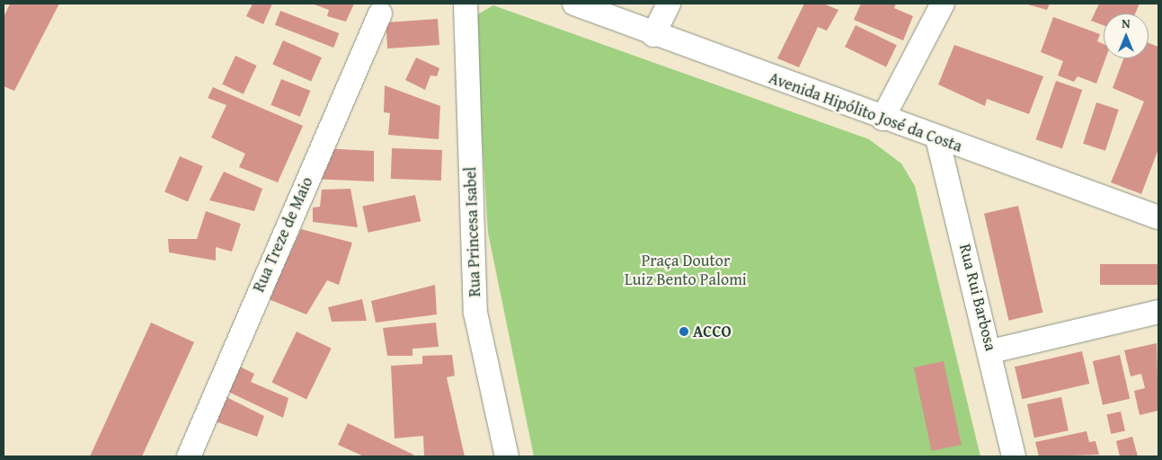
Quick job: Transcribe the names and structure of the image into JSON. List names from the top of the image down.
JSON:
{
  "streets": {
    "street": [
      "Avenida Hipólito José da Costa",
      "Rua Princesa Isabel",
      "Rua Treze de Maio",
      "Rua Rui Barbosa"
    ]
  },
  "crossings": [
    ["Avenida Hipólito José da Costa", "Rua Rui Barbosa"]
  ],
  "parks": ["Praça Doutor Luiz Bento Palomi"],
  "places": ["ACCO"],
  "north": "top"
}
